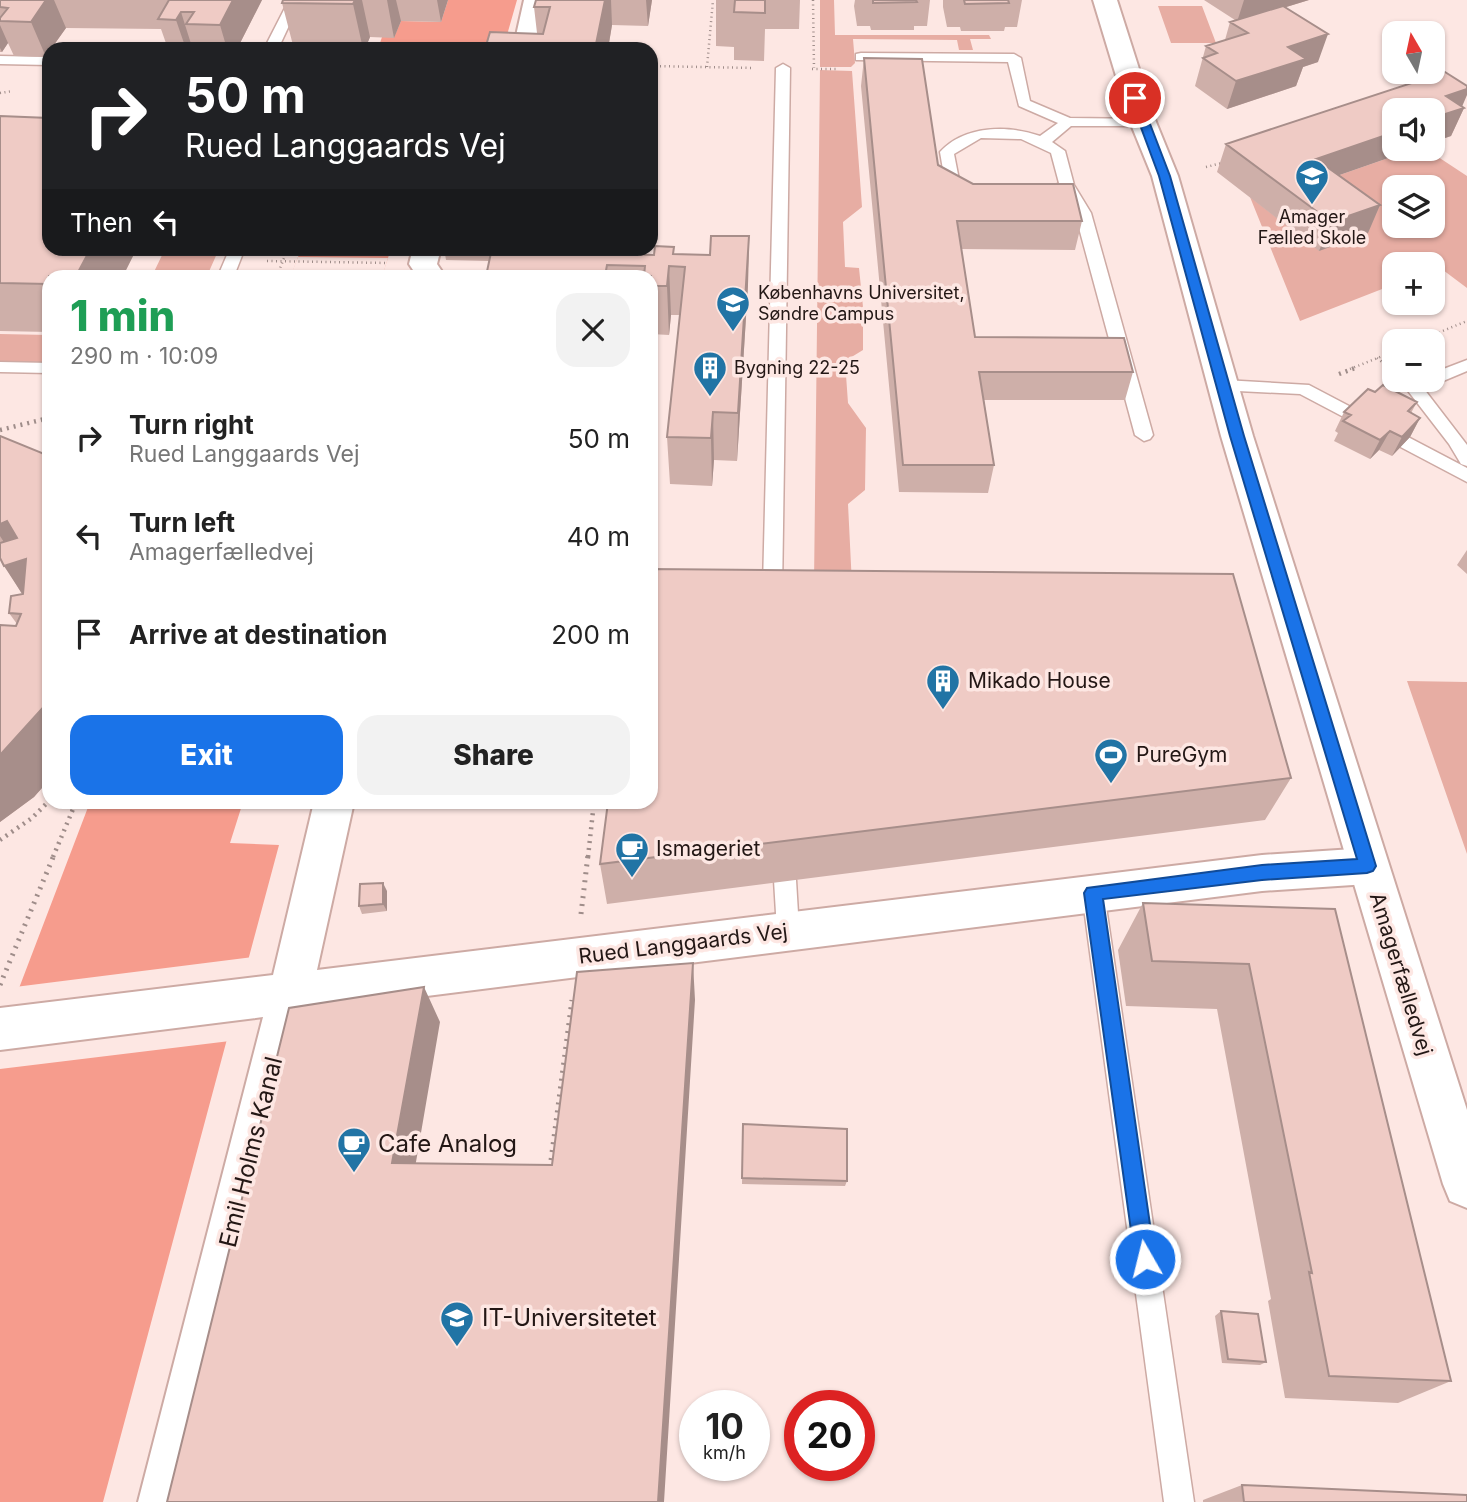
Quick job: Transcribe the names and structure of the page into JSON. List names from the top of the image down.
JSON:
{
  "streets": {
    "street": ["Rued Langgaards Vej", "Amagerfælledvej", "Emil Holms Kanal"]
  },
  "crossings": [
    ["Rued Langgaards Vej", "Amagerfælledvej"],
    ["Rued Langgaards Vej", "Emil Holms Kanal"]
  ],
  "places": {
    "school or university": ["Amager Fælled Skole", "Københavns Universitet, Søndre Campus", "IT-Universitetet"],
    "building": ["Bygning 22-25", "Mikado House"],
    "sports": ["PureGym"],
    "cafe": ["Ismageriet", "Cafe Analog"]
  },
  "north": "top",
  "page": {
    "map_buttons": ["+", "−"],
    "turn": ["50 m", "Rued Langgaards Vej"],
    "then": "Then",
    "heading": ["1 min", "290 m · 10:09"],
    "list": [
      {
        "name": "Turn right",
        "note": "Rued Langgaards Vej",
        "value": "50 m"
      },
      {
        "name": "Turn left",
        "note": "Amagerfælledvej",
        "value": "40 m"
      },
      {
        "name": "Arrive at destination",
        "value": "200 m"
      }
    ],
    "buttons": ["Exit", "Share"],
    "speed": "10 km/h",
    "limit": "20"
  }
}
